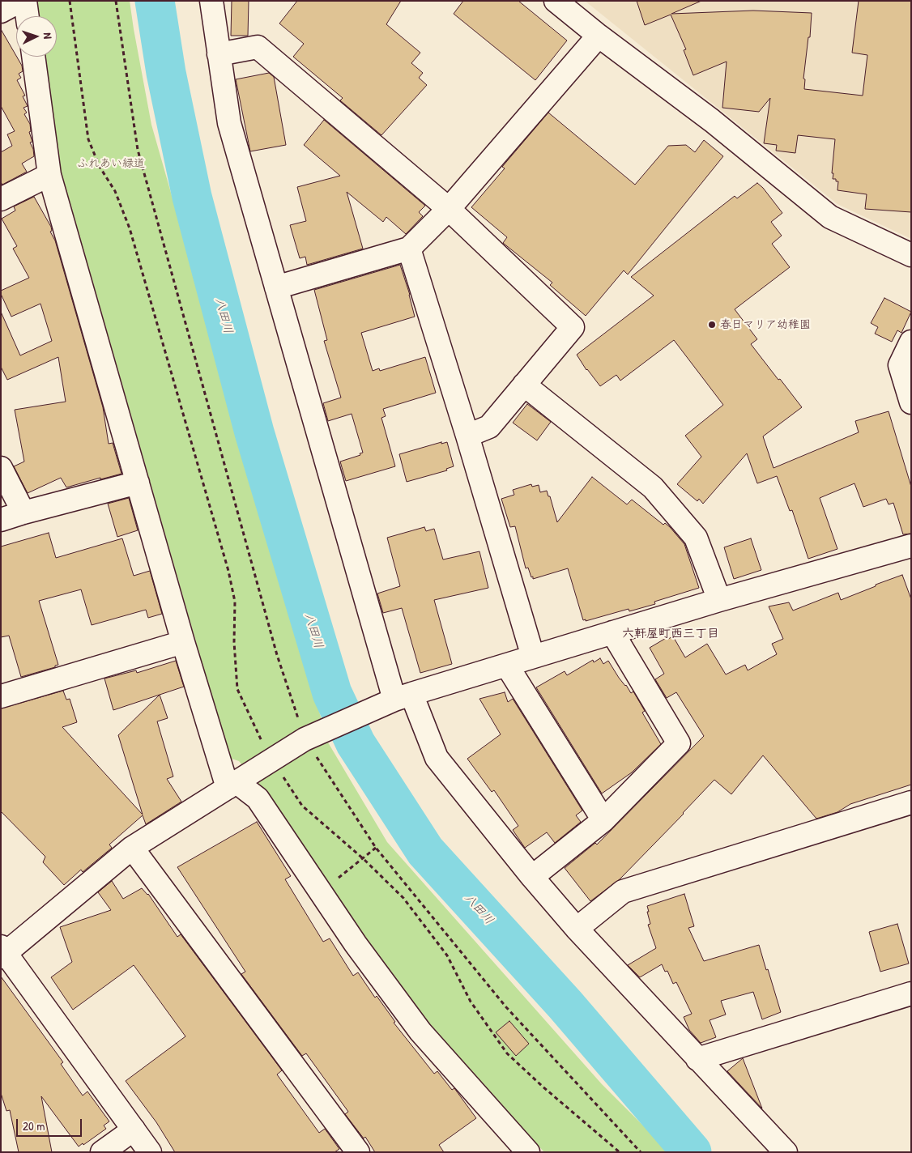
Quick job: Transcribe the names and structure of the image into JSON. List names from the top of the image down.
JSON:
{
  "districts": ["六軒屋町西三丁目"],
  "water": ["八田川"],
  "parks": ["ふれあい緑道"],
  "places": ["春日マリア幼稚園"],
  "scale_bar": "20 m",
  "north": "right"
}
